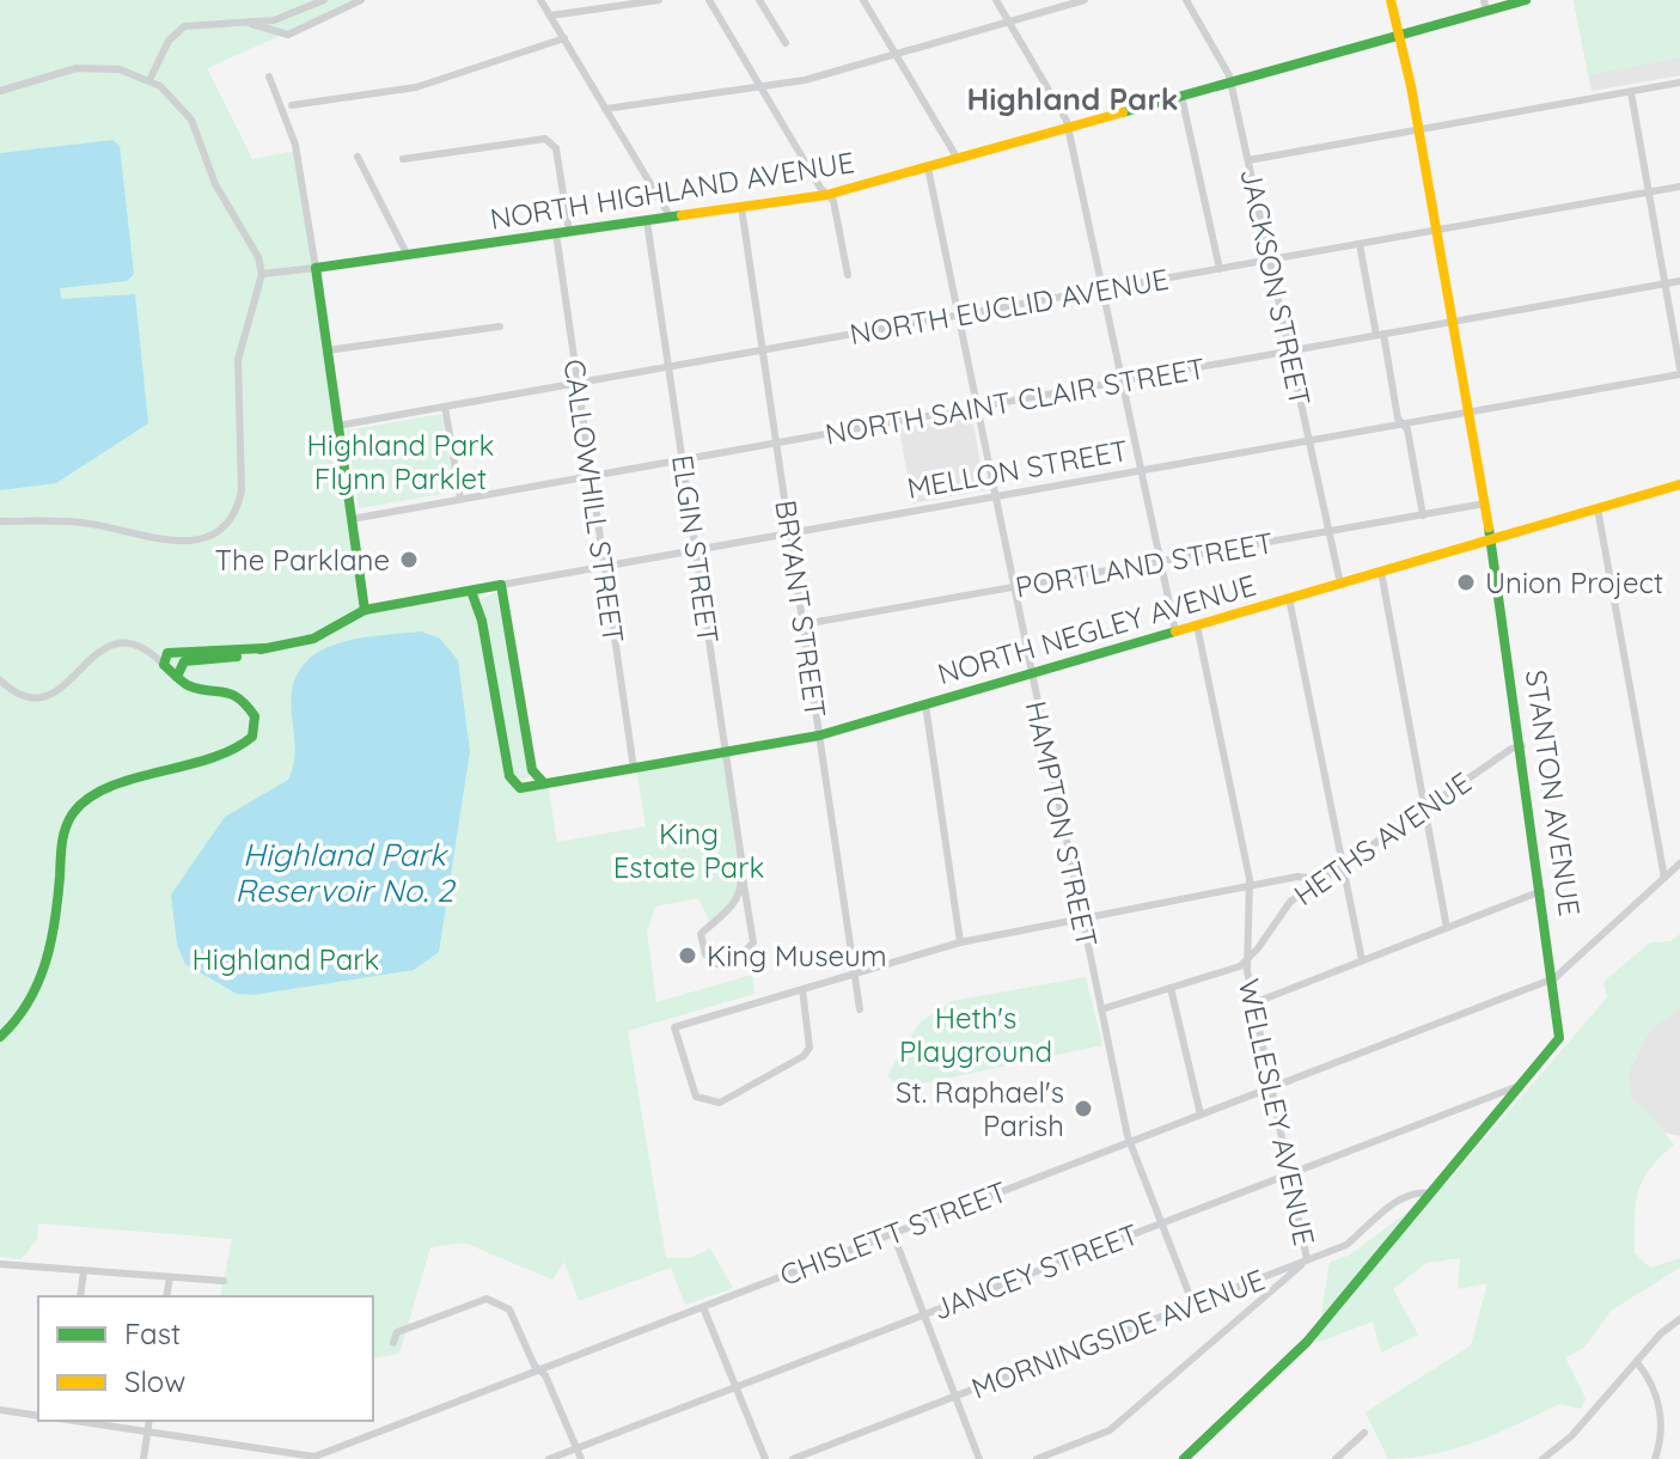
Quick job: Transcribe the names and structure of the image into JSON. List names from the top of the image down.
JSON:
{
  "streets": {
    "main road": [
      "NORTH HIGHLAND AVENUE",
      "MELLON STREET",
      "NORTH NEGLEY AVENUE",
      "STANTON AVENUE"
    ],
    "street": [
      "JACKSON STREET",
      "NORTH EUCLID AVENUE",
      "NORTH SAINT CLAIR STREET",
      "CALLOWHILL STREET",
      "ELGIN STREET",
      "PORTLAND STREET",
      "BRYANT STREET",
      "HAMPTON STREET",
      "HETHS AVENUE",
      "WELLESLEY AVENUE",
      "CHISLETT STREET",
      "JANCEY STREET",
      "MORNINGSIDE AVENUE"
    ]
  },
  "crossings": [
    ["NORTH HIGHLAND AVENUE", "JACKSON STREET"],
    ["NORTH HIGHLAND AVENUE", "CALLOWHILL STREET"],
    ["NORTH HIGHLAND AVENUE", "ELGIN STREET"],
    ["NORTH HIGHLAND AVENUE", "BRYANT STREET"],
    ["NORTH HIGHLAND AVENUE", "STANTON AVENUE"],
    ["NORTH HIGHLAND AVENUE", "HAMPTON STREET"],
    ["JACKSON STREET", "NORTH EUCLID AVENUE"],
    ["JACKSON STREET", "NORTH SAINT CLAIR STREET"],
    ["JACKSON STREET", "MELLON STREET"],
    ["JACKSON STREET", "PORTLAND STREET"],
    ["JACKSON STREET", "NORTH NEGLEY AVENUE"],
    ["NORTH EUCLID AVENUE", "CALLOWHILL STREET"],
    ["NORTH EUCLID AVENUE", "ELGIN STREET"],
    ["NORTH EUCLID AVENUE", "BRYANT STREET"],
    ["NORTH EUCLID AVENUE", "STANTON AVENUE"],
    ["NORTH EUCLID AVENUE", "HAMPTON STREET"],
    ["NORTH SAINT CLAIR STREET", "CALLOWHILL STREET"],
    ["NORTH SAINT CLAIR STREET", "ELGIN STREET"],
    ["NORTH SAINT CLAIR STREET", "BRYANT STREET"],
    ["NORTH SAINT CLAIR STREET", "STANTON AVENUE"],
    ["NORTH SAINT CLAIR STREET", "HAMPTON STREET"],
    ["MELLON STREET", "CALLOWHILL STREET"],
    ["MELLON STREET", "ELGIN STREET"],
    ["MELLON STREET", "BRYANT STREET"],
    ["MELLON STREET", "NORTH NEGLEY AVENUE"],
    ["MELLON STREET", "STANTON AVENUE"],
    ["MELLON STREET", "HAMPTON STREET"],
    ["CALLOWHILL STREET", "NORTH NEGLEY AVENUE"],
    ["ELGIN STREET", "NORTH NEGLEY AVENUE"],
    ["PORTLAND STREET", "BRYANT STREET"],
    ["PORTLAND STREET", "STANTON AVENUE"],
    ["PORTLAND STREET", "HAMPTON STREET"],
    ["BRYANT STREET", "NORTH NEGLEY AVENUE"],
    ["NORTH NEGLEY AVENUE", "STANTON AVENUE"],
    ["NORTH NEGLEY AVENUE", "HAMPTON STREET"],
    ["NORTH NEGLEY AVENUE", "WELLESLEY AVENUE"],
    ["STANTON AVENUE", "HETHS AVENUE"],
    ["STANTON AVENUE", "CHISLETT STREET"],
    ["STANTON AVENUE", "JANCEY STREET"],
    ["STANTON AVENUE", "MORNINGSIDE AVENUE"],
    ["HAMPTON STREET", "CHISLETT STREET"],
    ["HAMPTON STREET", "JANCEY STREET"],
    ["HAMPTON STREET", "MORNINGSIDE AVENUE"],
    ["HETHS AVENUE", "WELLESLEY AVENUE"],
    ["WELLESLEY AVENUE", "CHISLETT STREET"],
    ["WELLESLEY AVENUE", "JANCEY STREET"],
    ["WELLESLEY AVENUE", "MORNINGSIDE AVENUE"]
  ],
  "districts": ["Highland Park"],
  "water": ["Highland Park Reservoir No. 2"],
  "parks": [
    "Highland Park Flynn Parklet",
    "King Estate Park",
    "Highland Park",
    "Heth's Playground"
  ],
  "places": [
    "The Parklane",
    "Union Project",
    "King Museum",
    "St. Raphael's Parish"
  ],
  "legend": ["Fast", "Slow"]
}
